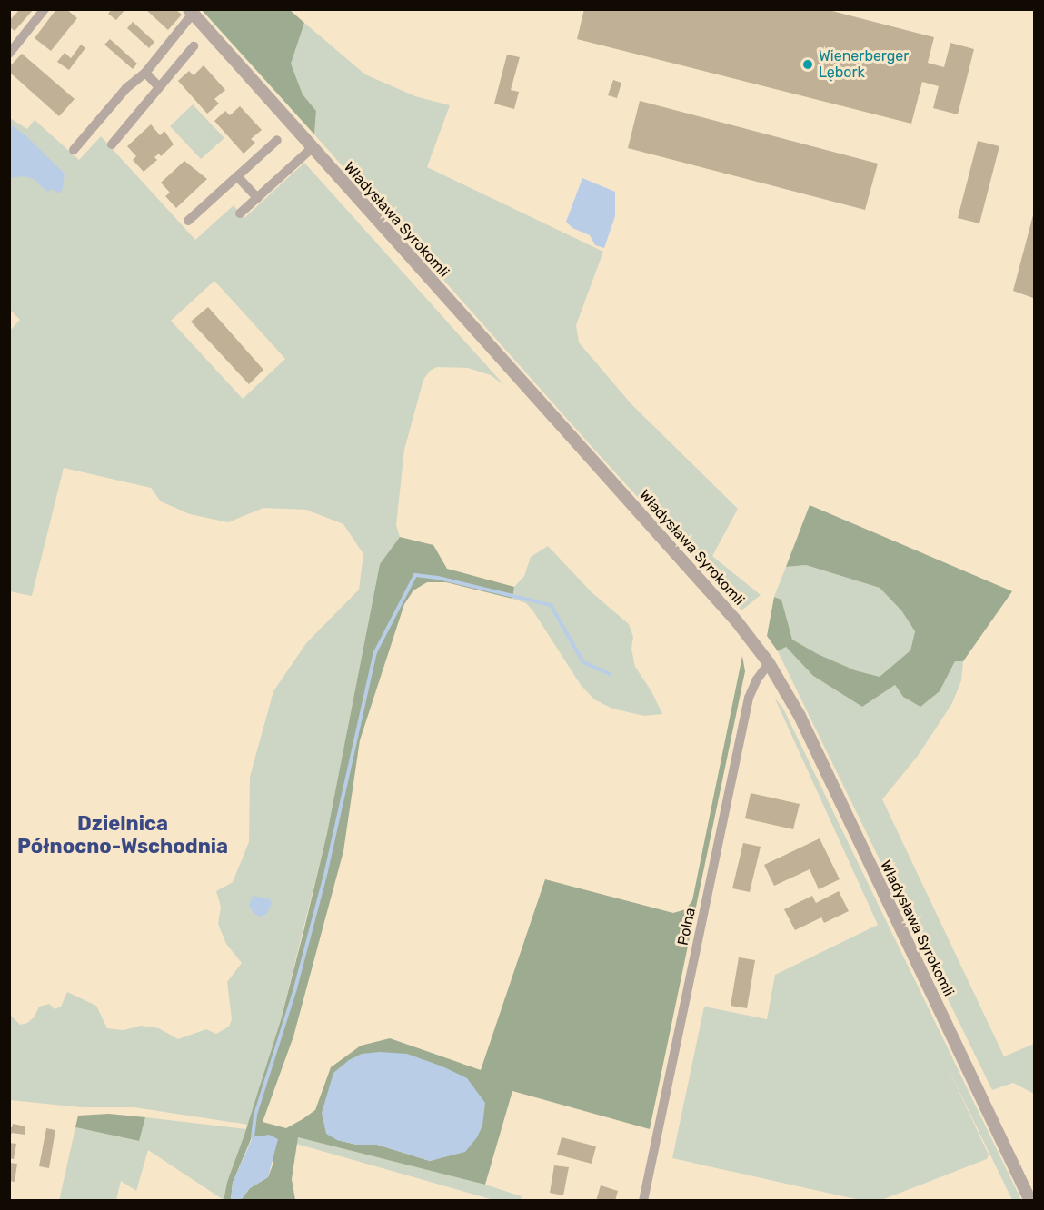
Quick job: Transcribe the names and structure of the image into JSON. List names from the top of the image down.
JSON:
{
  "streets": {
    "street": ["Władysława Syrokomli", "Polna"]
  },
  "crossings": [
    ["Władysława Syrokomli", "Polna"]
  ],
  "districts": ["Dzielnica Północno-Wschodnia"],
  "places": ["Wienerberger Lębork"]
}
